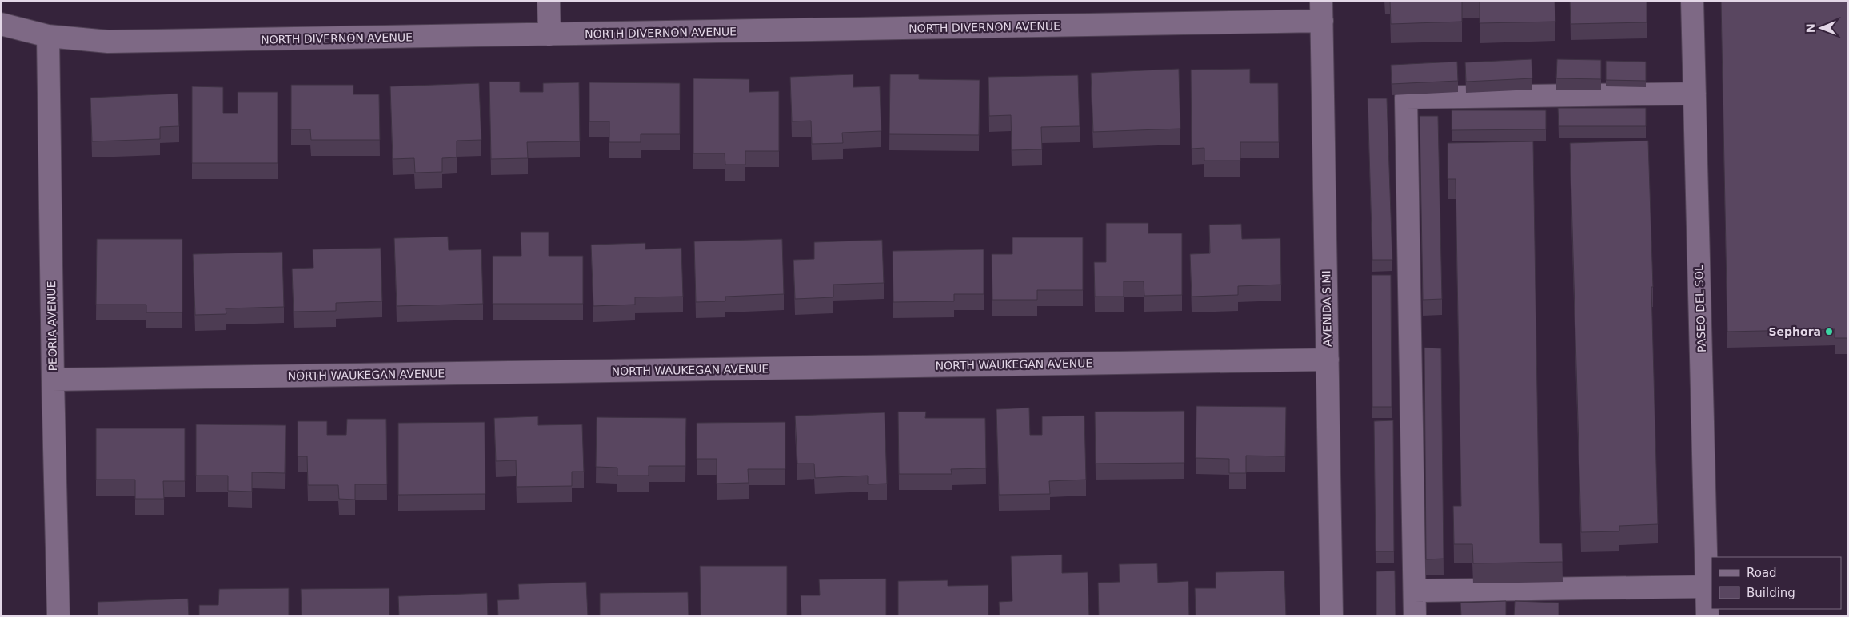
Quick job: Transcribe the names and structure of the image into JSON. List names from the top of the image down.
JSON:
{
  "streets": {
    "street": [
      "NORTH DIVERNON AVENUE",
      "AVENIDA SIMI",
      "PASEO DEL SOL",
      "PEORIA AVENUE",
      "NORTH WAUKEGAN AVENUE"
    ]
  },
  "crossings": [
    ["NORTH DIVERNON AVENUE", "AVENIDA SIMI"],
    ["NORTH DIVERNON AVENUE", "PEORIA AVENUE"],
    ["AVENIDA SIMI", "NORTH WAUKEGAN AVENUE"],
    ["PEORIA AVENUE", "NORTH WAUKEGAN AVENUE"]
  ],
  "places": ["Sephora"],
  "legend": ["Road", "Building"],
  "north": "left"
}
